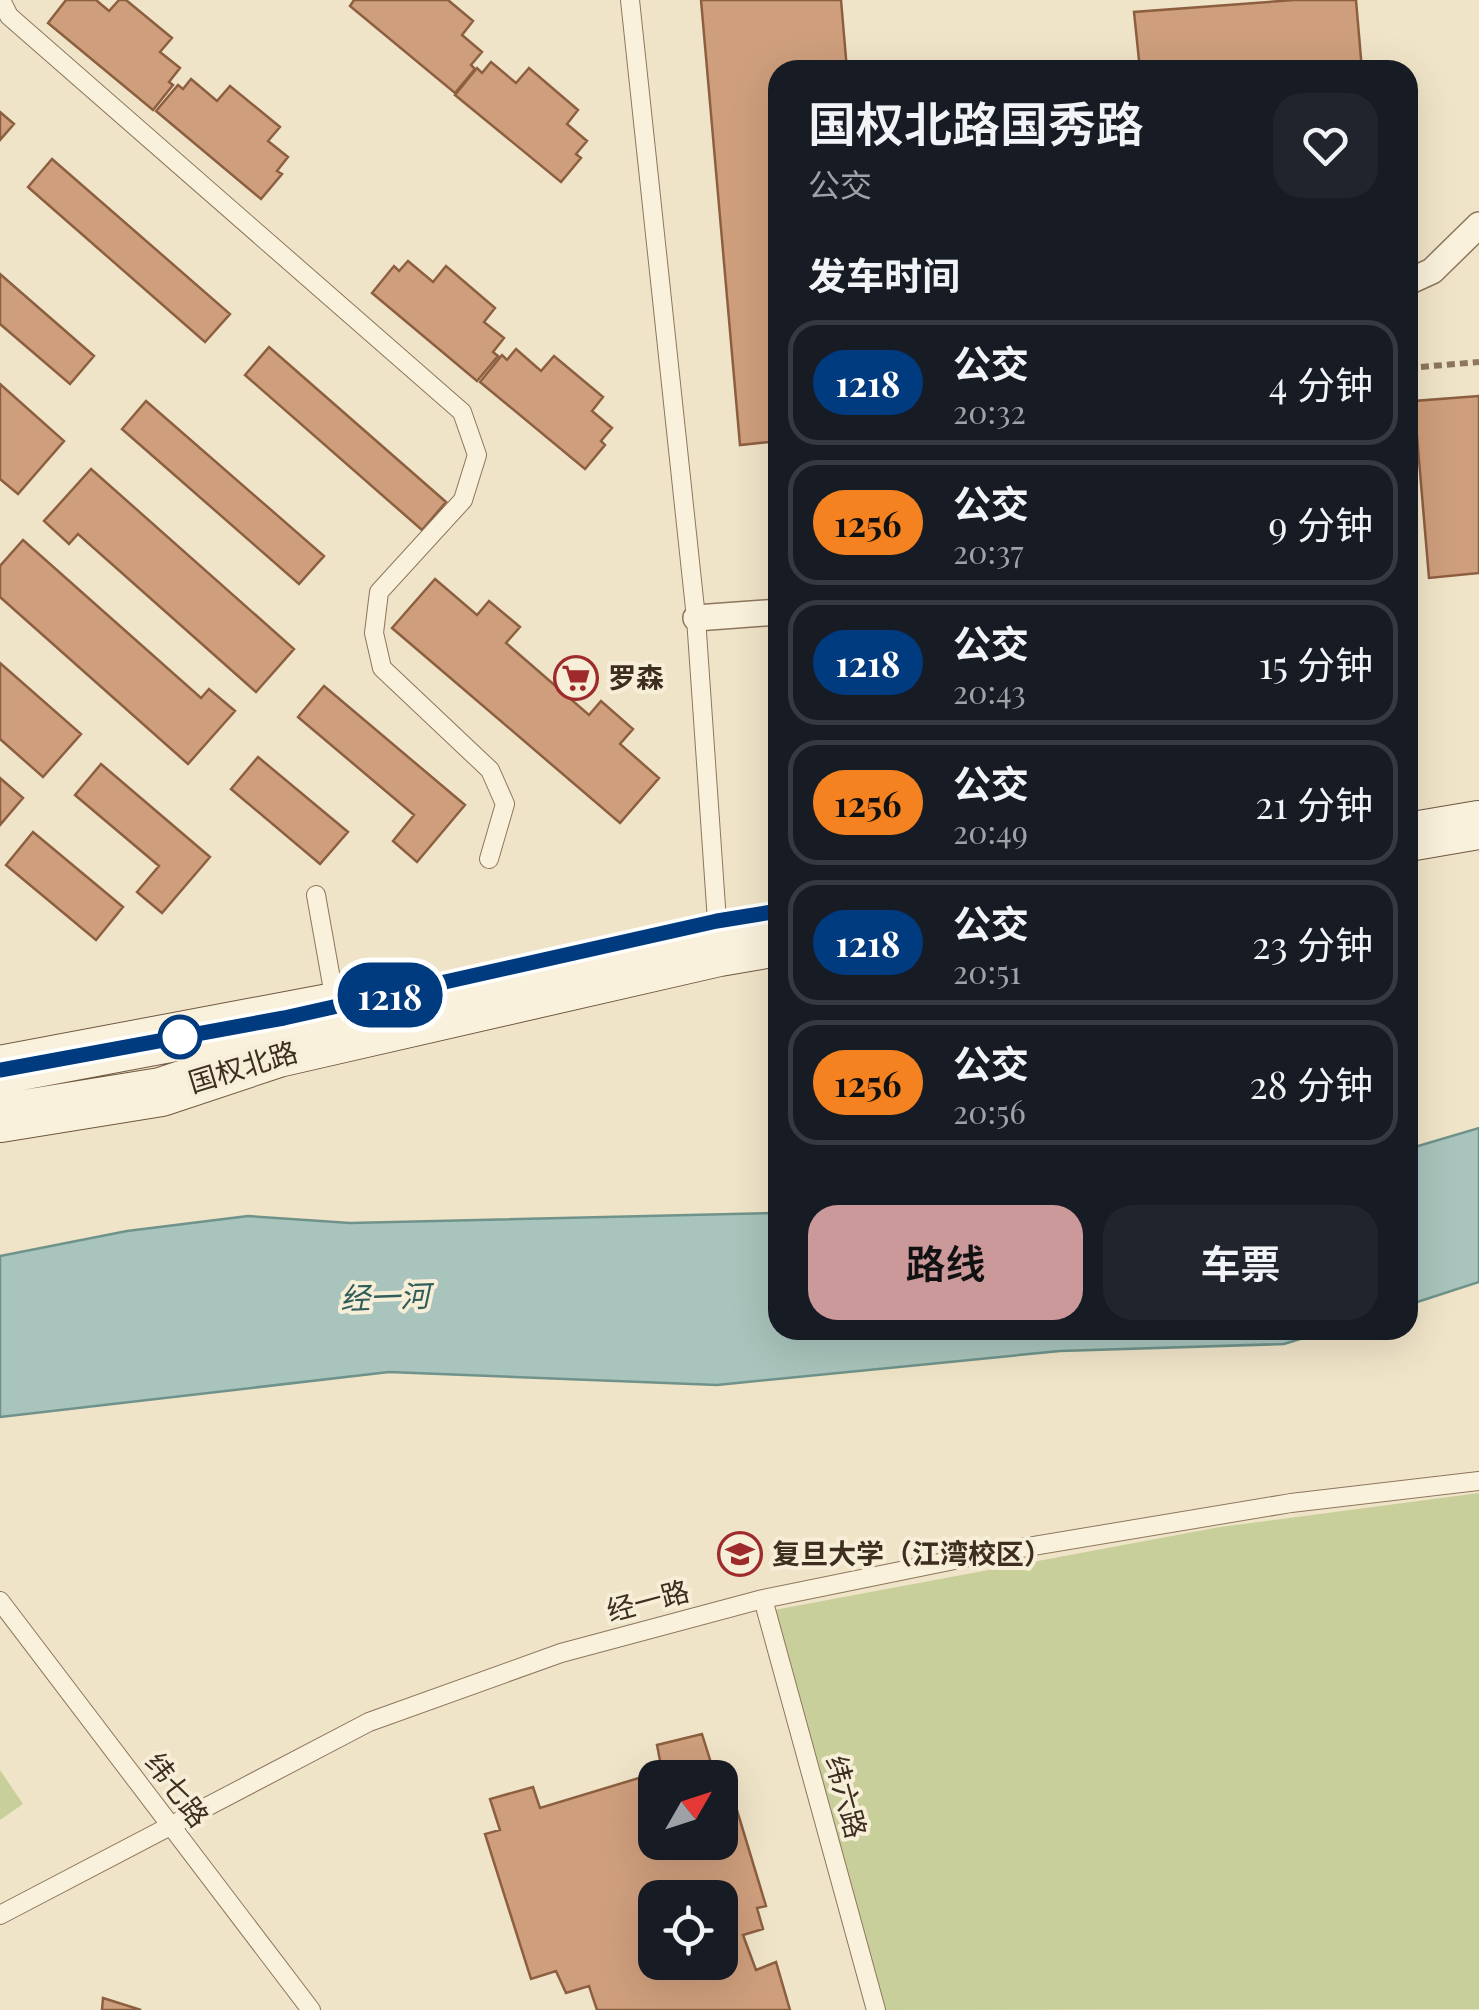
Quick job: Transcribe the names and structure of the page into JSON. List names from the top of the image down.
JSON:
{
  "streets": {
    "main road": ["国权北路"],
    "lane": ["经一路", "纬七路", "纬六路"]
  },
  "crossings": [
    ["经一路", "纬七路"],
    ["经一路", "纬六路"]
  ],
  "water": ["经一河"],
  "places": {
    "supermarket": ["罗森"],
    "school or university": ["复旦大学（江湾校区）"]
  },
  "lines": ["bus line 1218"],
  "north": "top right",
  "page": {
    "on_map": "1218",
    "heading": [
      ["国权北路国秀路", "公交"],
      "发车时间"
    ],
    "list": [
      {
        "mark": "1218",
        "name": "公交",
        "note": "20:32",
        "value": "4 分钟"
      },
      {
        "mark": "1256",
        "name": "公交",
        "note": "20:37",
        "value": "9 分钟"
      },
      {
        "mark": "1218",
        "name": "公交",
        "note": "20:43",
        "value": "15 分钟"
      },
      {
        "mark": "1256",
        "name": "公交",
        "note": "20:49",
        "value": "21 分钟"
      },
      {
        "mark": "1218",
        "name": "公交",
        "note": "20:51",
        "value": "23 分钟"
      },
      {
        "mark": "1256",
        "name": "公交",
        "note": "20:56",
        "value": "28 分钟"
      }
    ],
    "buttons": ["路线", "车票"]
  }
}
